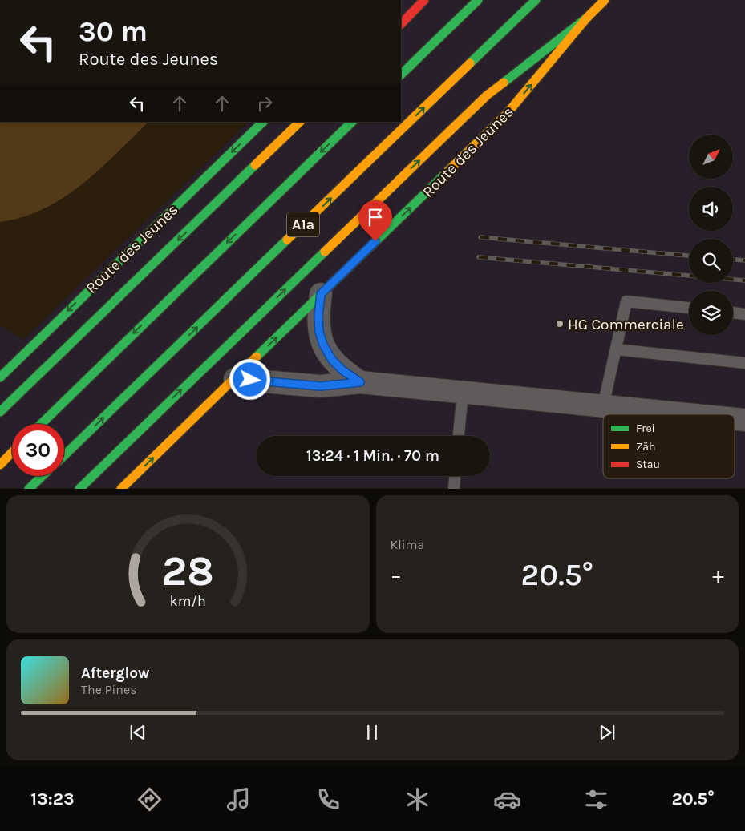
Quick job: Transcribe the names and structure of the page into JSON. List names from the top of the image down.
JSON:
{
  "streets": {
    "main road": ["Route des Jeunes", "A1a"]
  },
  "places": ["HG Commerciale"],
  "legend": ["Frei", "Zäh", "Stau"],
  "north": "top right",
  "page": {
    "turn": ["30 m", "Route des Jeunes"],
    "limit": "30",
    "trip": "13:24 · 1 Min. · 70 m",
    "tile": "Klima",
    "heat": ["−", "20.5°", "+"],
    "song": ["Afterglow", "The Pines"],
    "tabs": ["13:23", "20.5°"],
    "gauge": ["28", "km/h"]
  }
}
